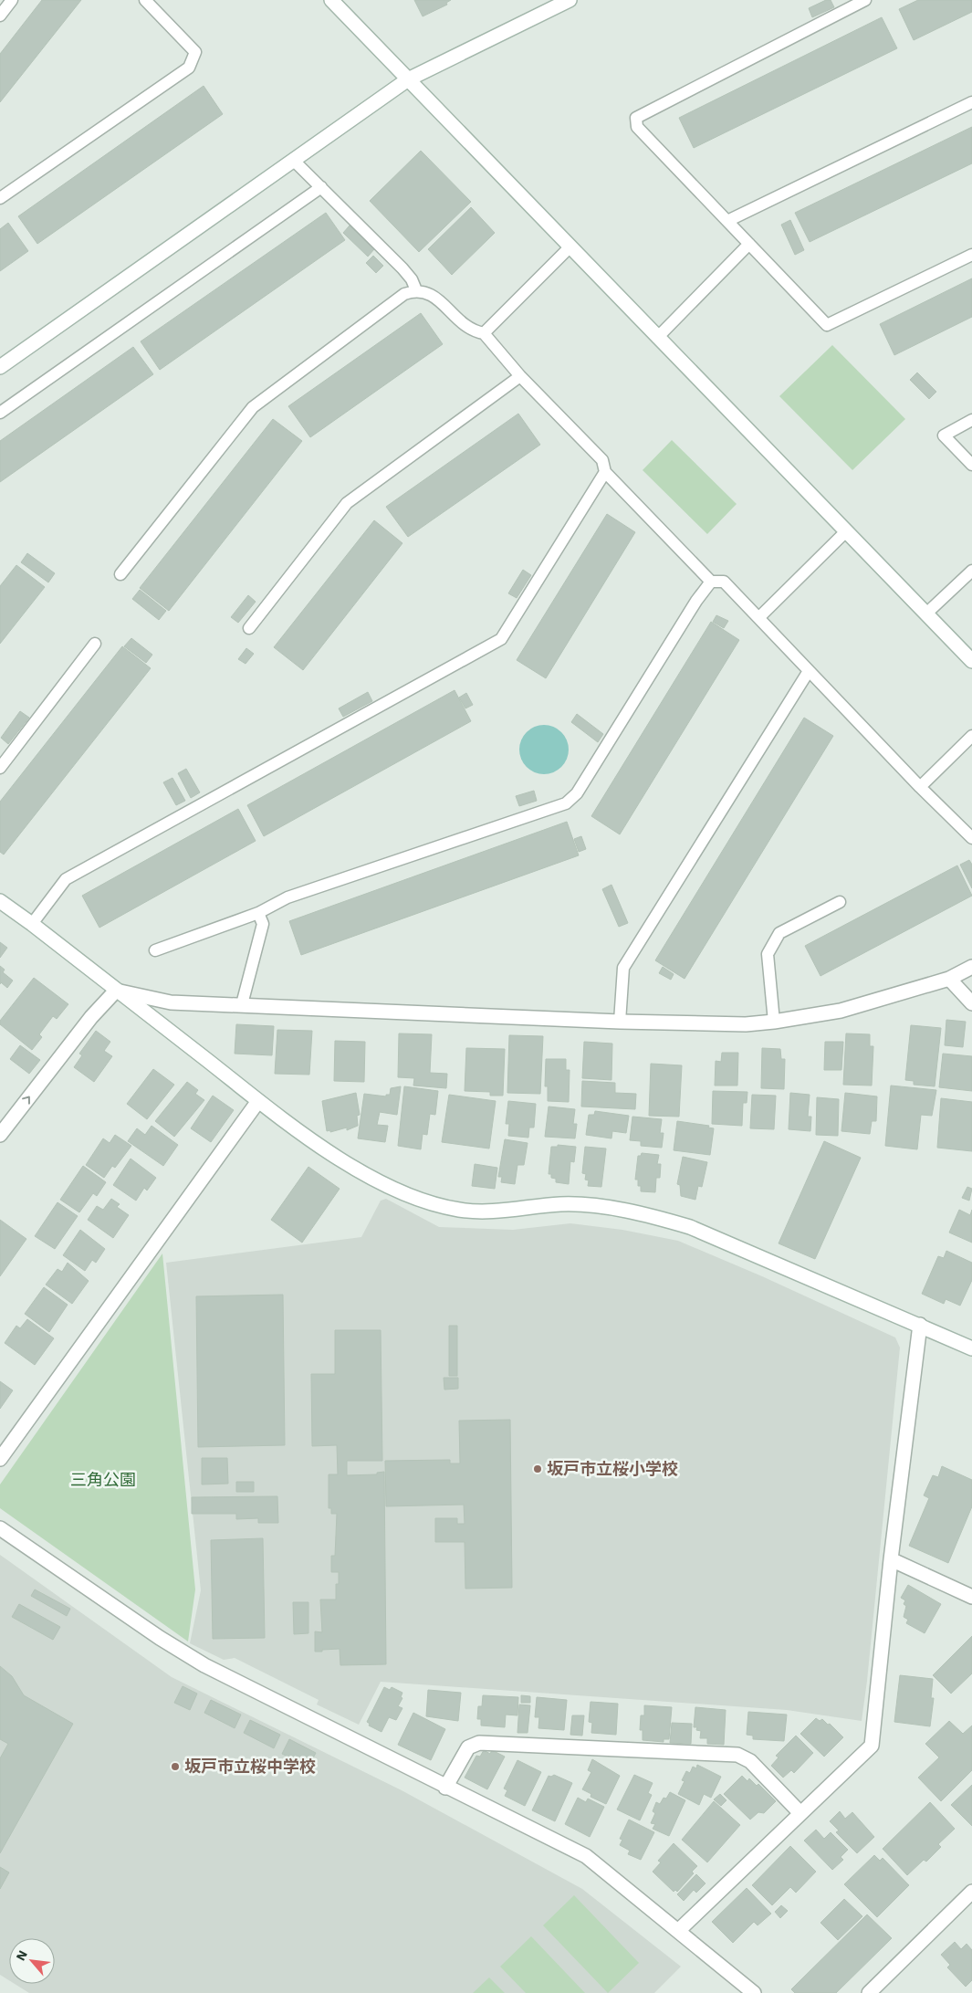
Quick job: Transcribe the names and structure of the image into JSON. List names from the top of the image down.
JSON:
{
  "parks": ["三角公園"],
  "places": ["坂戸市立桜小学校", "坂戸市立桜中学校"],
  "north": "top left"
}
